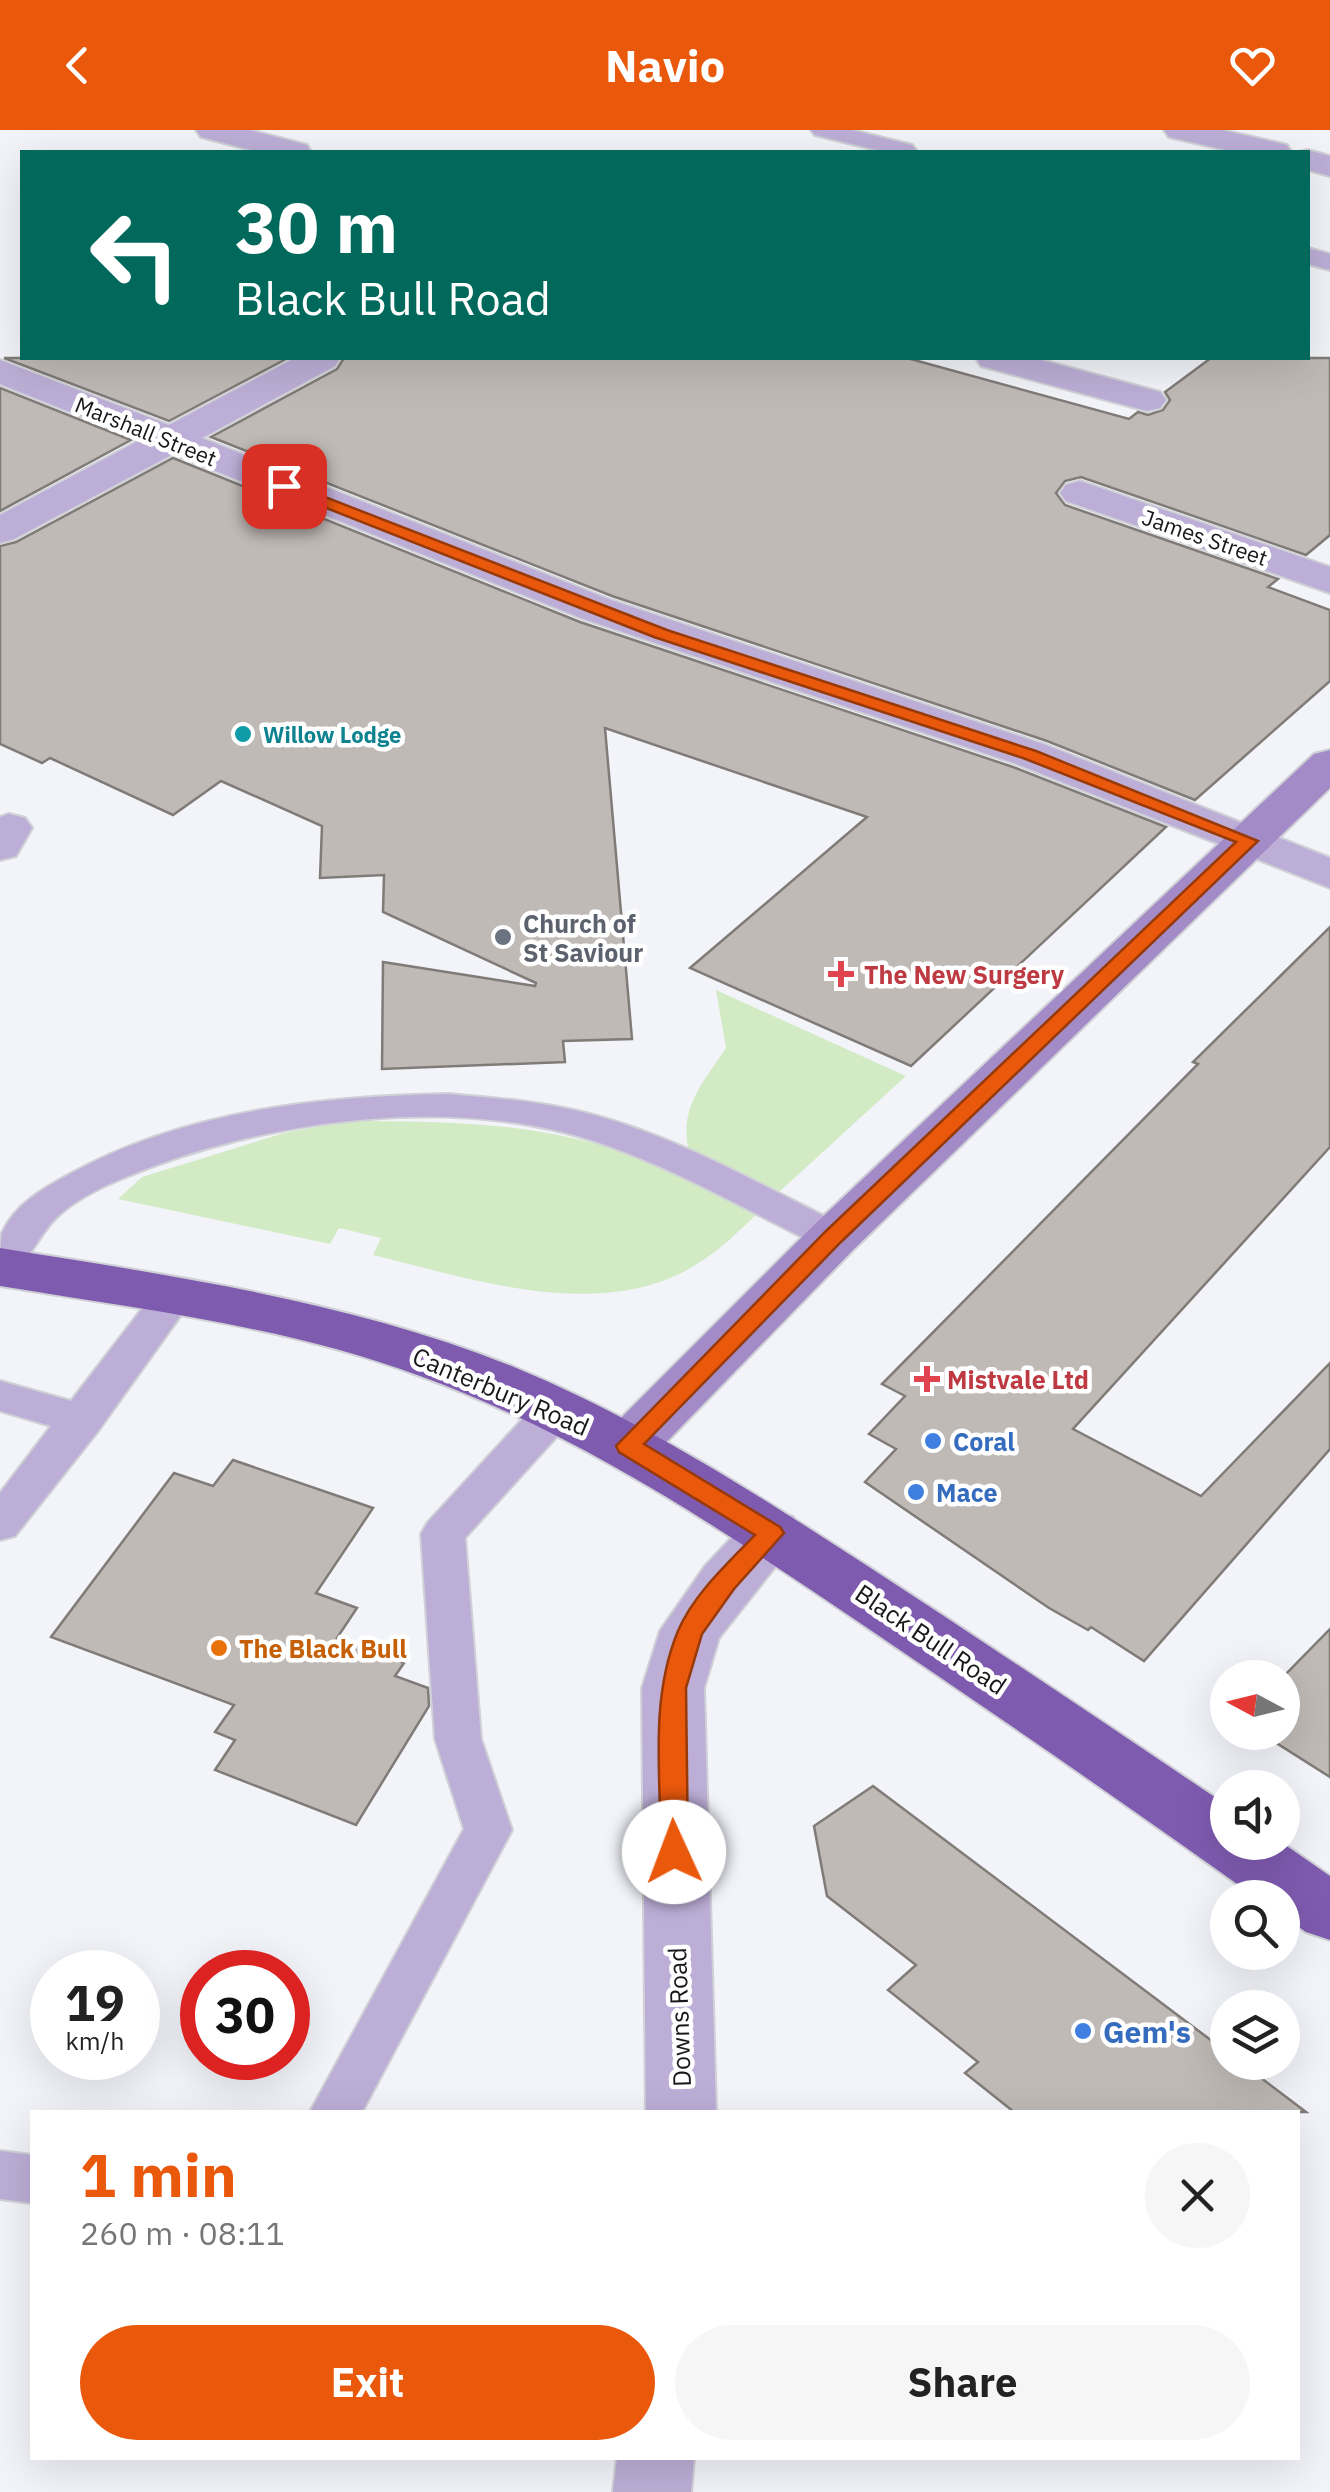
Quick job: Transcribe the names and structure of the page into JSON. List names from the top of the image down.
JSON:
{
  "streets": {
    "highway": ["Canterbury Road", "Black Bull Road"],
    "street": ["Marshall Street", "James Street", "Downs Road"]
  },
  "crossings": [
    ["Canterbury Road", "Black Bull Road"],
    ["Black Bull Road", "Downs Road"]
  ],
  "places": {
    "other": [
      "Willow Lodge",
      "Church of St Saviour",
      "Coral",
      "Mace",
      "The Black Bull",
      "Gem's"
    ],
    "health": ["The New Surgery", "Mistvale Ltd"]
  },
  "north": "left",
  "page": {
    "header": "Navio",
    "turn": ["30 m", "Black Bull Road"],
    "speed": "19 km/h",
    "limit": "30",
    "heading": ["1 min", "260 m · 08:11"],
    "buttons": ["Exit", "Share"]
  }
}
